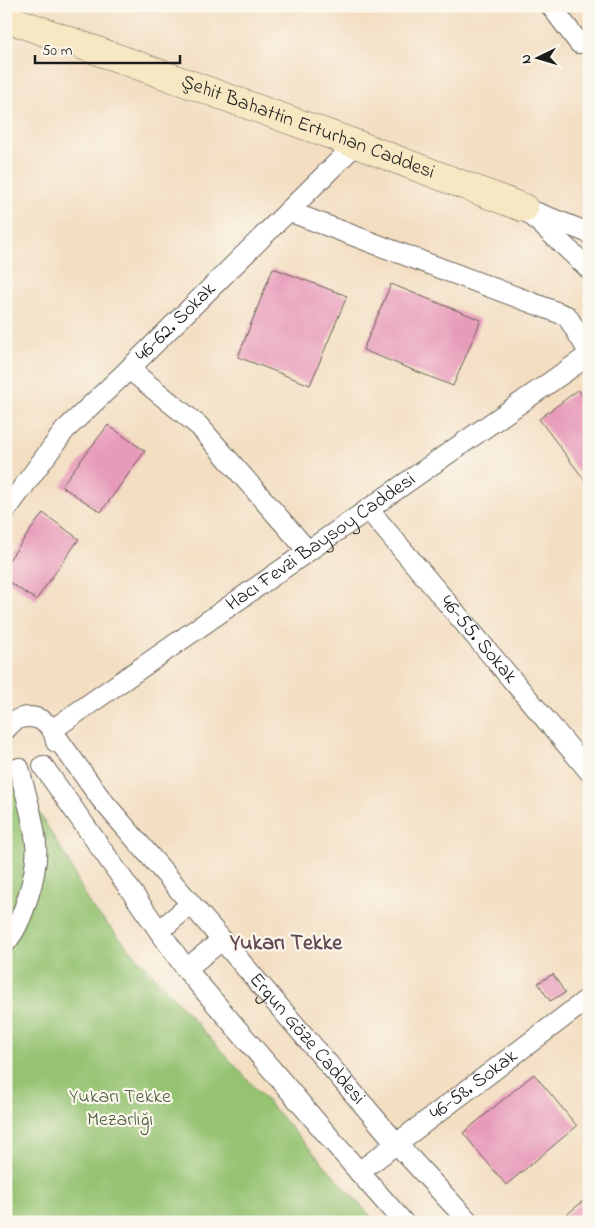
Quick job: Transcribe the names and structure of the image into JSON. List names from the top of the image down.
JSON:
{
  "streets": {
    "street": [
      "Şehit Bahattin Erturhan Caddesi",
      "46-62. Sokak",
      "Hacı Fevzi Baysoy Caddesi",
      "46-55. Sokak",
      "Ergun Göze Caddesi",
      "46-58. Sokak"
    ]
  },
  "crossings": [
    ["Şehit Bahattin Erturhan Caddesi", "46-62. Sokak"],
    ["Hacı Fevzi Baysoy Caddesi", "46-55. Sokak"],
    ["Hacı Fevzi Baysoy Caddesi", "Ergun Göze Caddesi"],
    ["Ergun Göze Caddesi", "46-58. Sokak"]
  ],
  "districts": ["Yukarı Tekke"],
  "parks": ["Yukarı Tekke Mezarlığı"],
  "scale_bar": "50 m",
  "north": "left"
}
